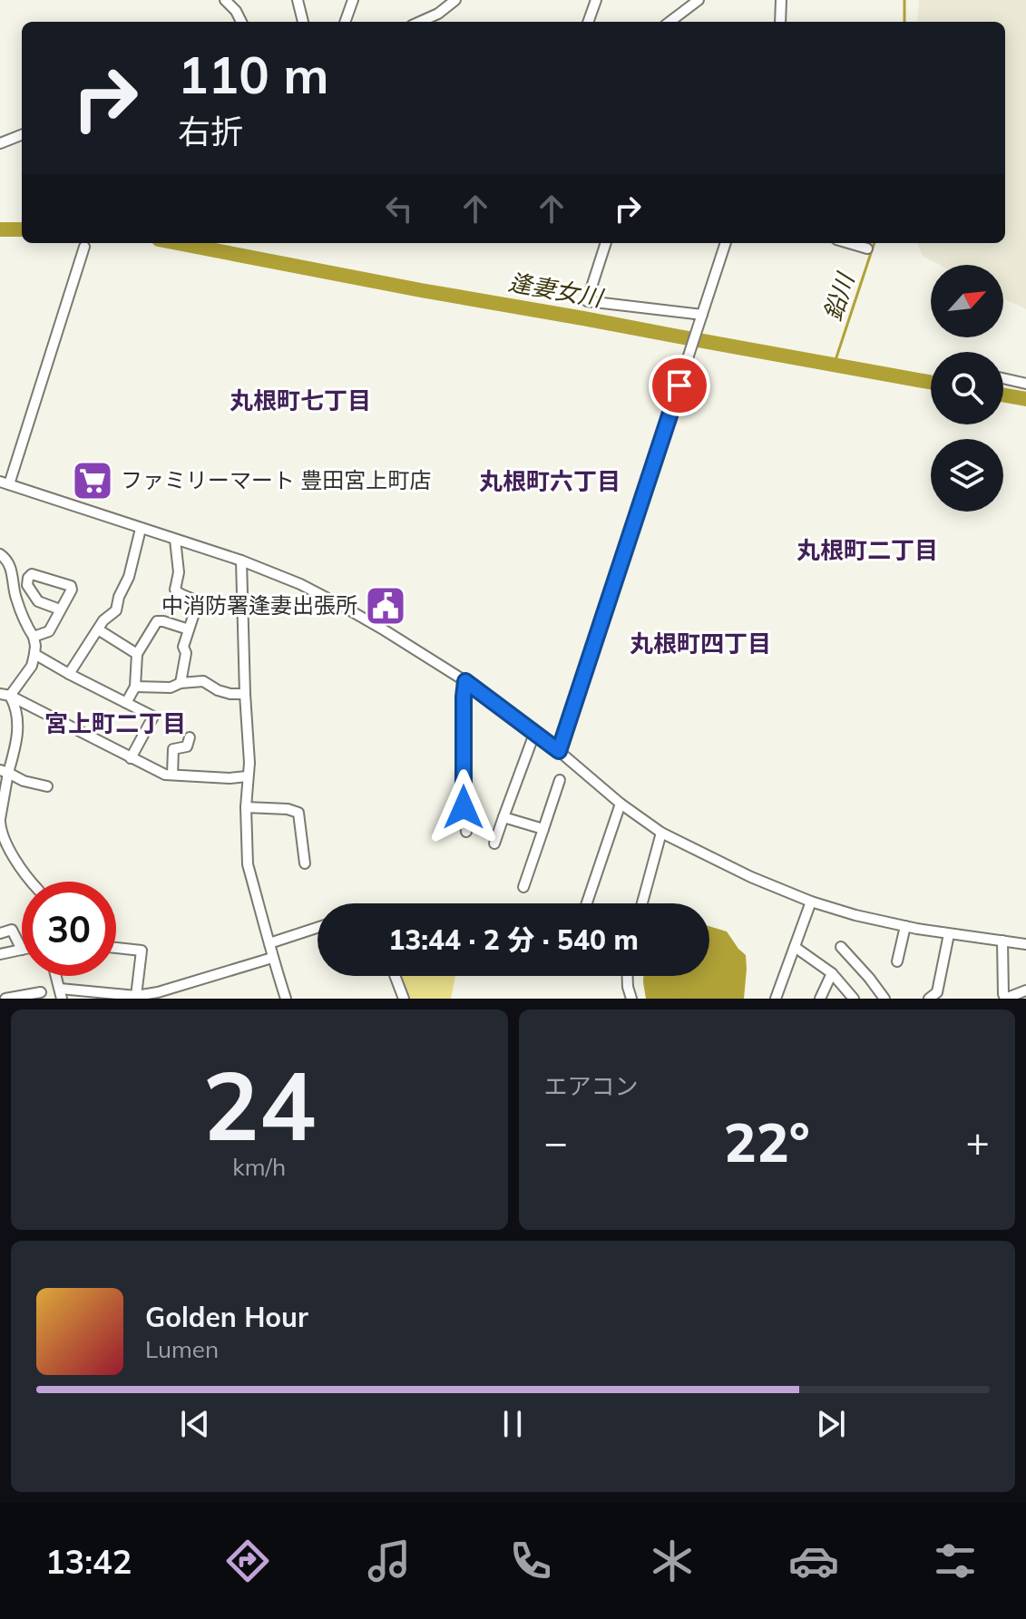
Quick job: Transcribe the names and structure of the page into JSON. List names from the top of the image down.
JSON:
{
  "districts": [
    "丸根町七丁目",
    "丸根町六丁目",
    "丸根町二丁目",
    "丸根町四丁目",
    "宮上町二丁目"
  ],
  "water": ["逢妻女川", "鉛川"],
  "places": {
    "supermarket": ["ファミリーマート 豊田宮上町店"],
    "public building": ["中消防署逢妻出張所"]
  },
  "north": "top right",
  "page": {
    "turn": ["110 m", "右折"],
    "limit": "30",
    "trip": "13:44 · 2 分 · 540 m",
    "tile": [
      ["24", "km/h"],
      "エアコン"
    ],
    "heat": ["−", "22°", "+"],
    "song": ["Golden Hour", "Lumen"],
    "tabs": "13:42"
  }
}
